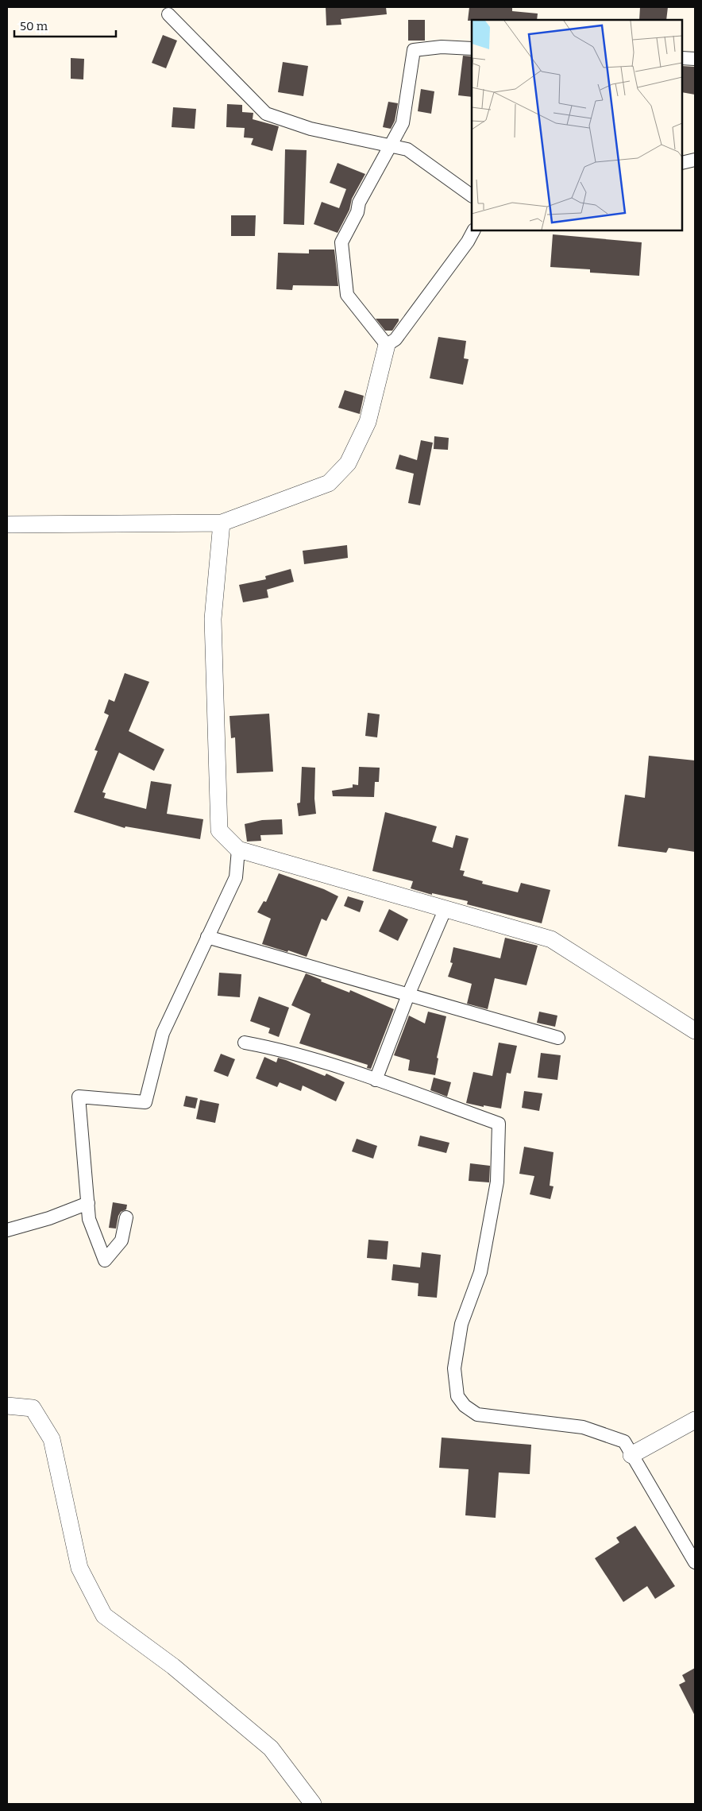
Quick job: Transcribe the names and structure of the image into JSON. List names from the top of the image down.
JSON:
{
  "scale_bar": "50 m"
}
